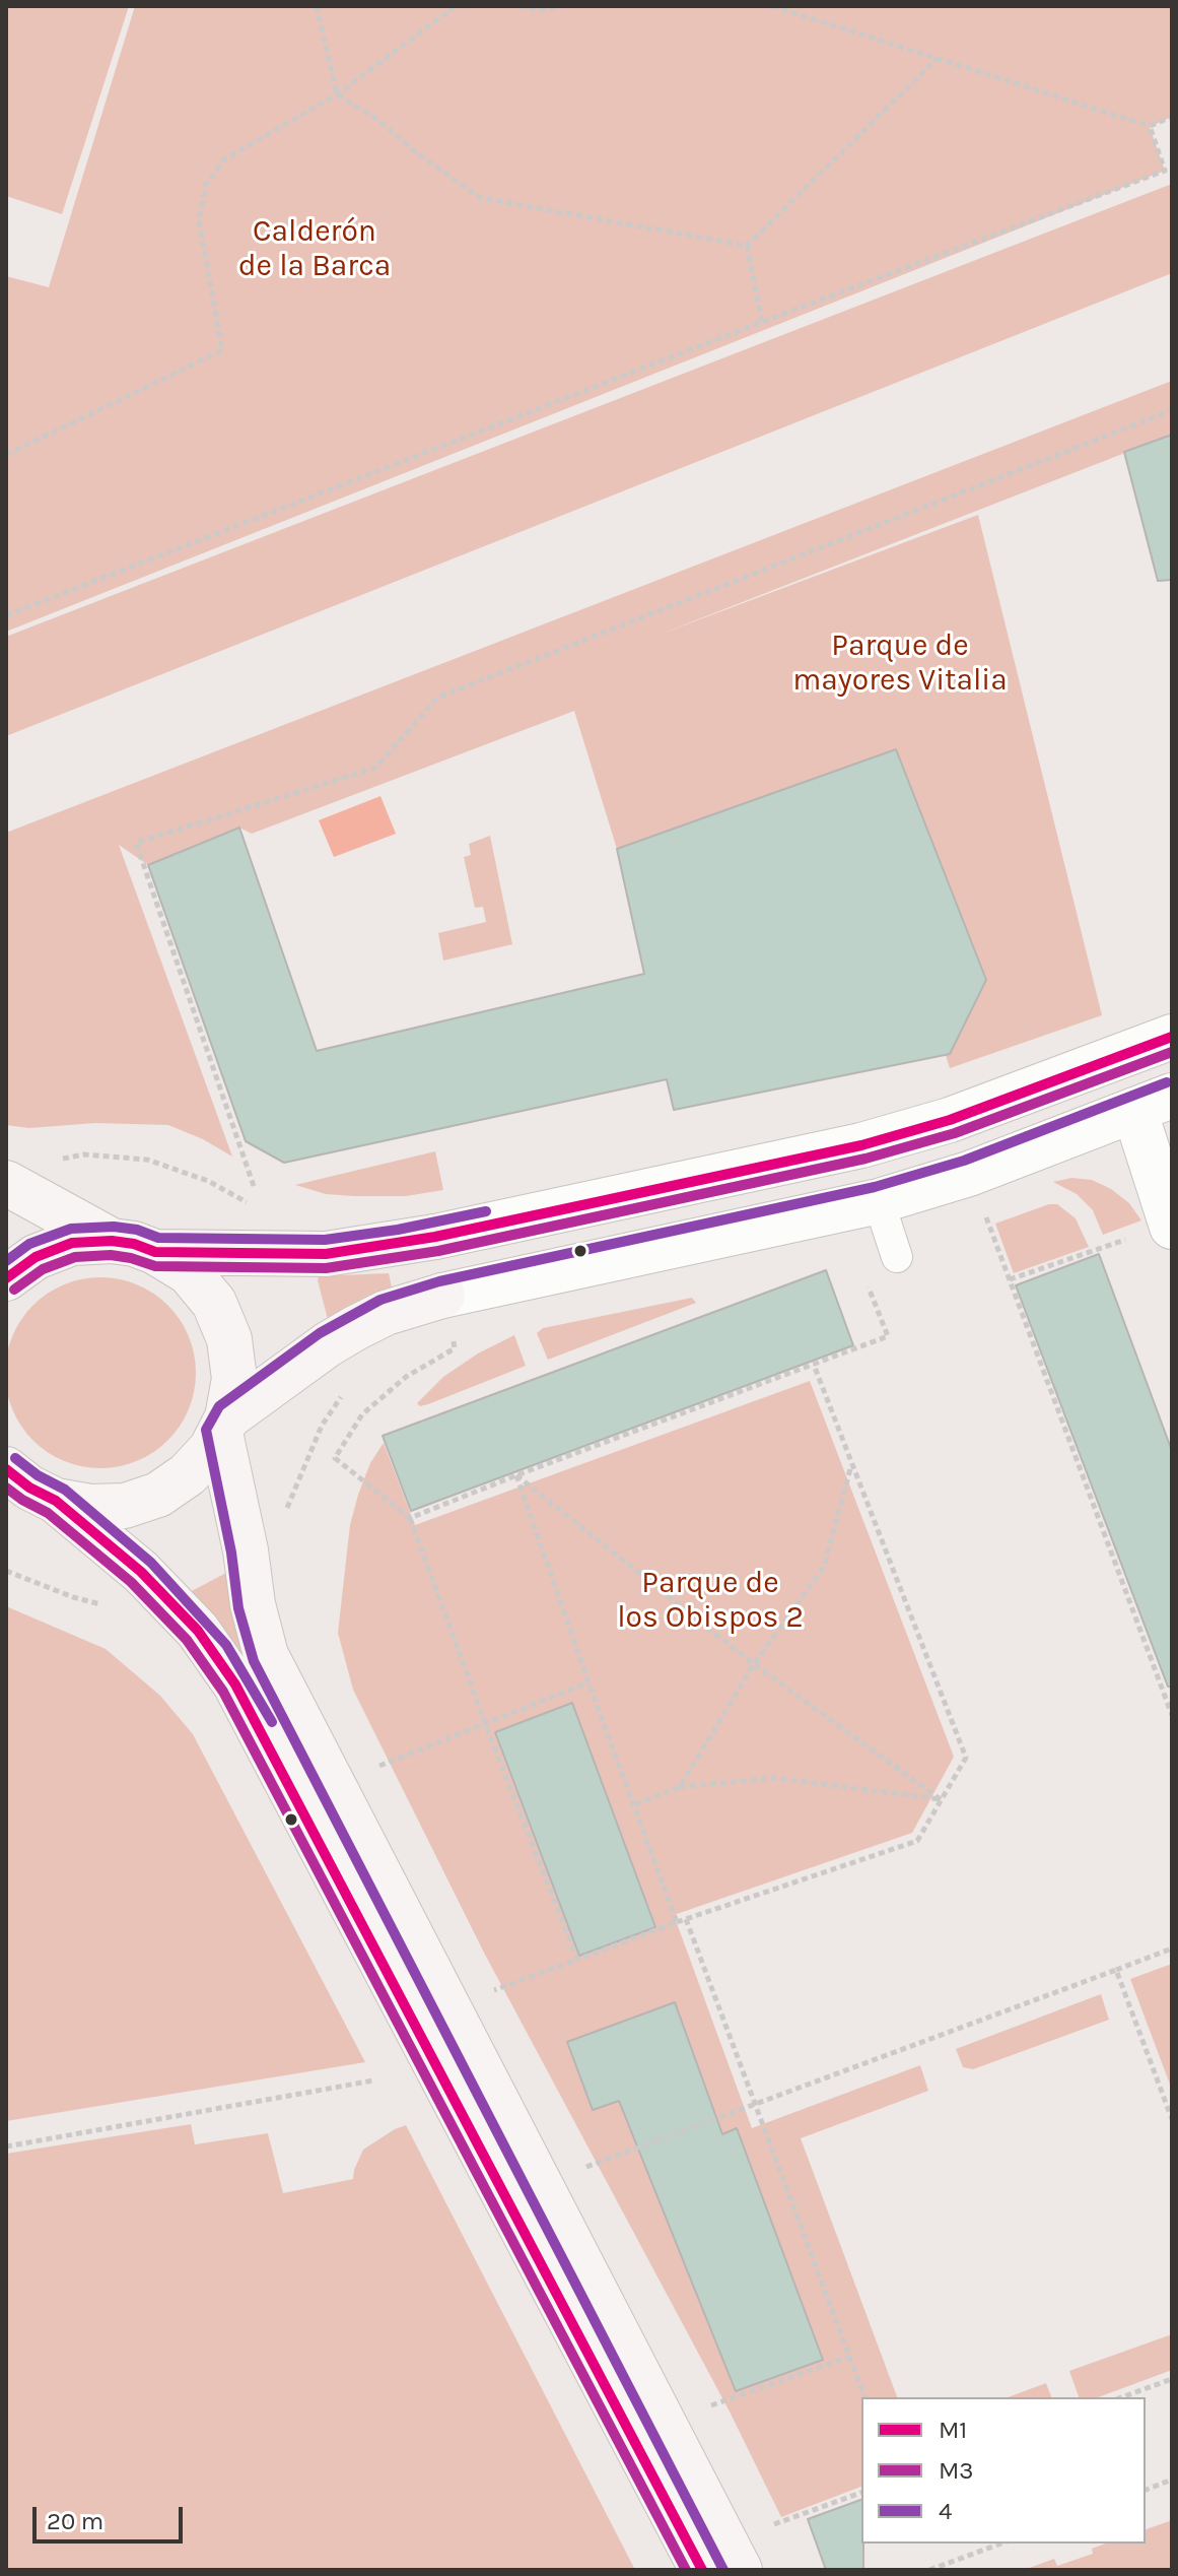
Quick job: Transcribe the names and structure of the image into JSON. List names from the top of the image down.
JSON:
{
  "parks": ["Calderón de la Barca", "Parque de mayores Vitalia", "Parque de los Obispos 2"],
  "lines": ["transit line M1", "transit line M3", "transit line 4"],
  "legend": ["M1", "M3", "4"],
  "scale_bar": "20 m"
}
